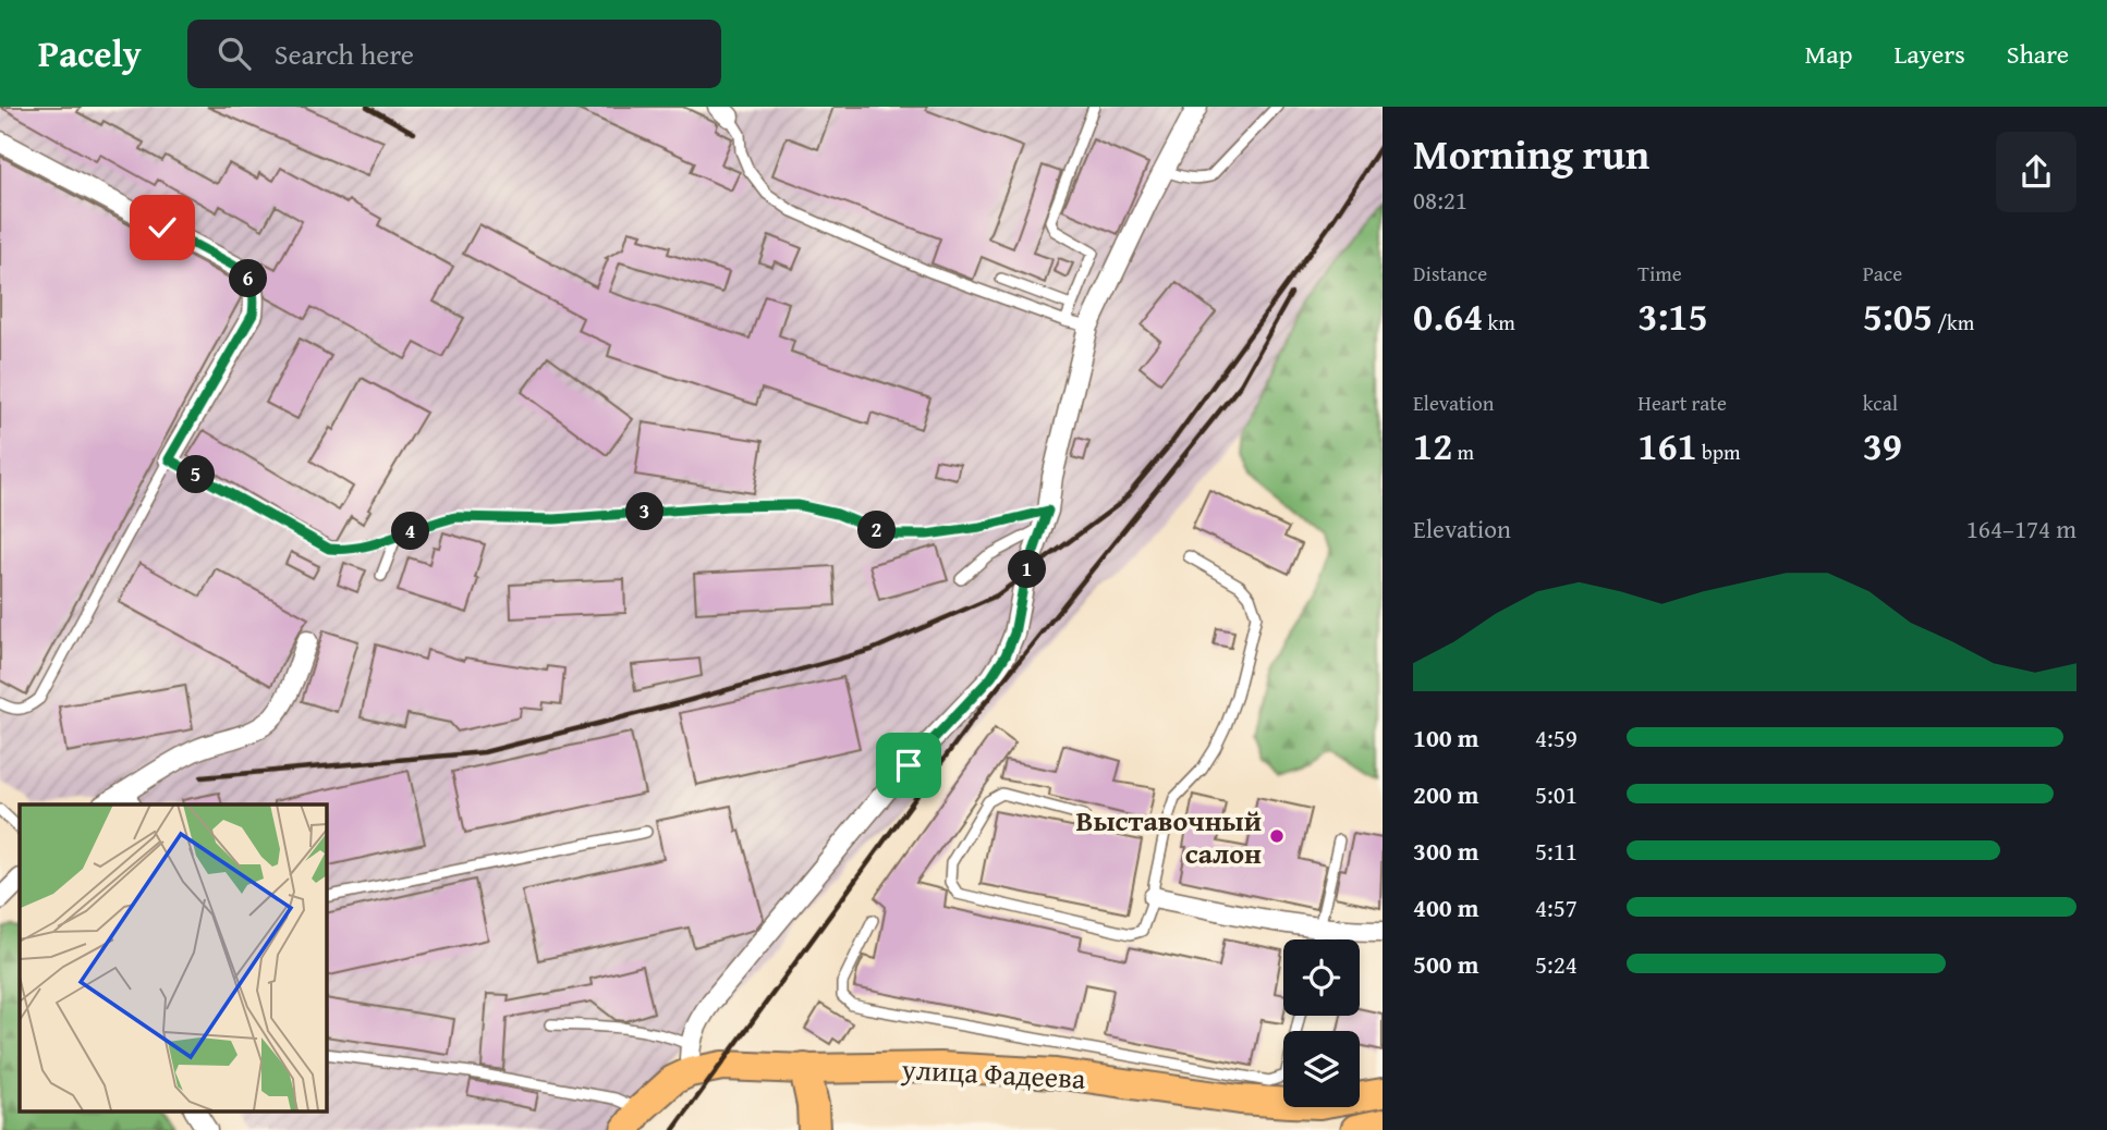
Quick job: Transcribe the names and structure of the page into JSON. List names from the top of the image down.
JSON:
{
  "streets": {
    "main road": ["улица Фадеева"]
  },
  "places": ["Выставочный салон"],
  "page": {
    "header": "Pacely",
    "search": "Search here",
    "nav": ["Map", "Layers", "Share"],
    "heading": ["Morning run", "08:21"],
    "stats": [
      ["Distance", "0.64 km"],
      ["Time", "3:15"],
      ["Pace", "5:05 /km"],
      ["Elevation", "12 m"],
      ["Heart rate", "161 bpm"],
      ["kcal", "39"]
    ],
    "pins": [
      "6",
      "5",
      "3",
      "2",
      "4",
      "1"
    ],
    "chart": ["Elevation", "164–174 m"],
    "list": [
      {
        "name": "100 m",
        "note": "4:59"
      },
      {
        "name": "200 m",
        "note": "5:01"
      },
      {
        "name": "300 m",
        "note": "5:11"
      },
      {
        "name": "400 m",
        "note": "4:57"
      },
      {
        "name": "500 m",
        "note": "5:24"
      }
    ]
  }
}
